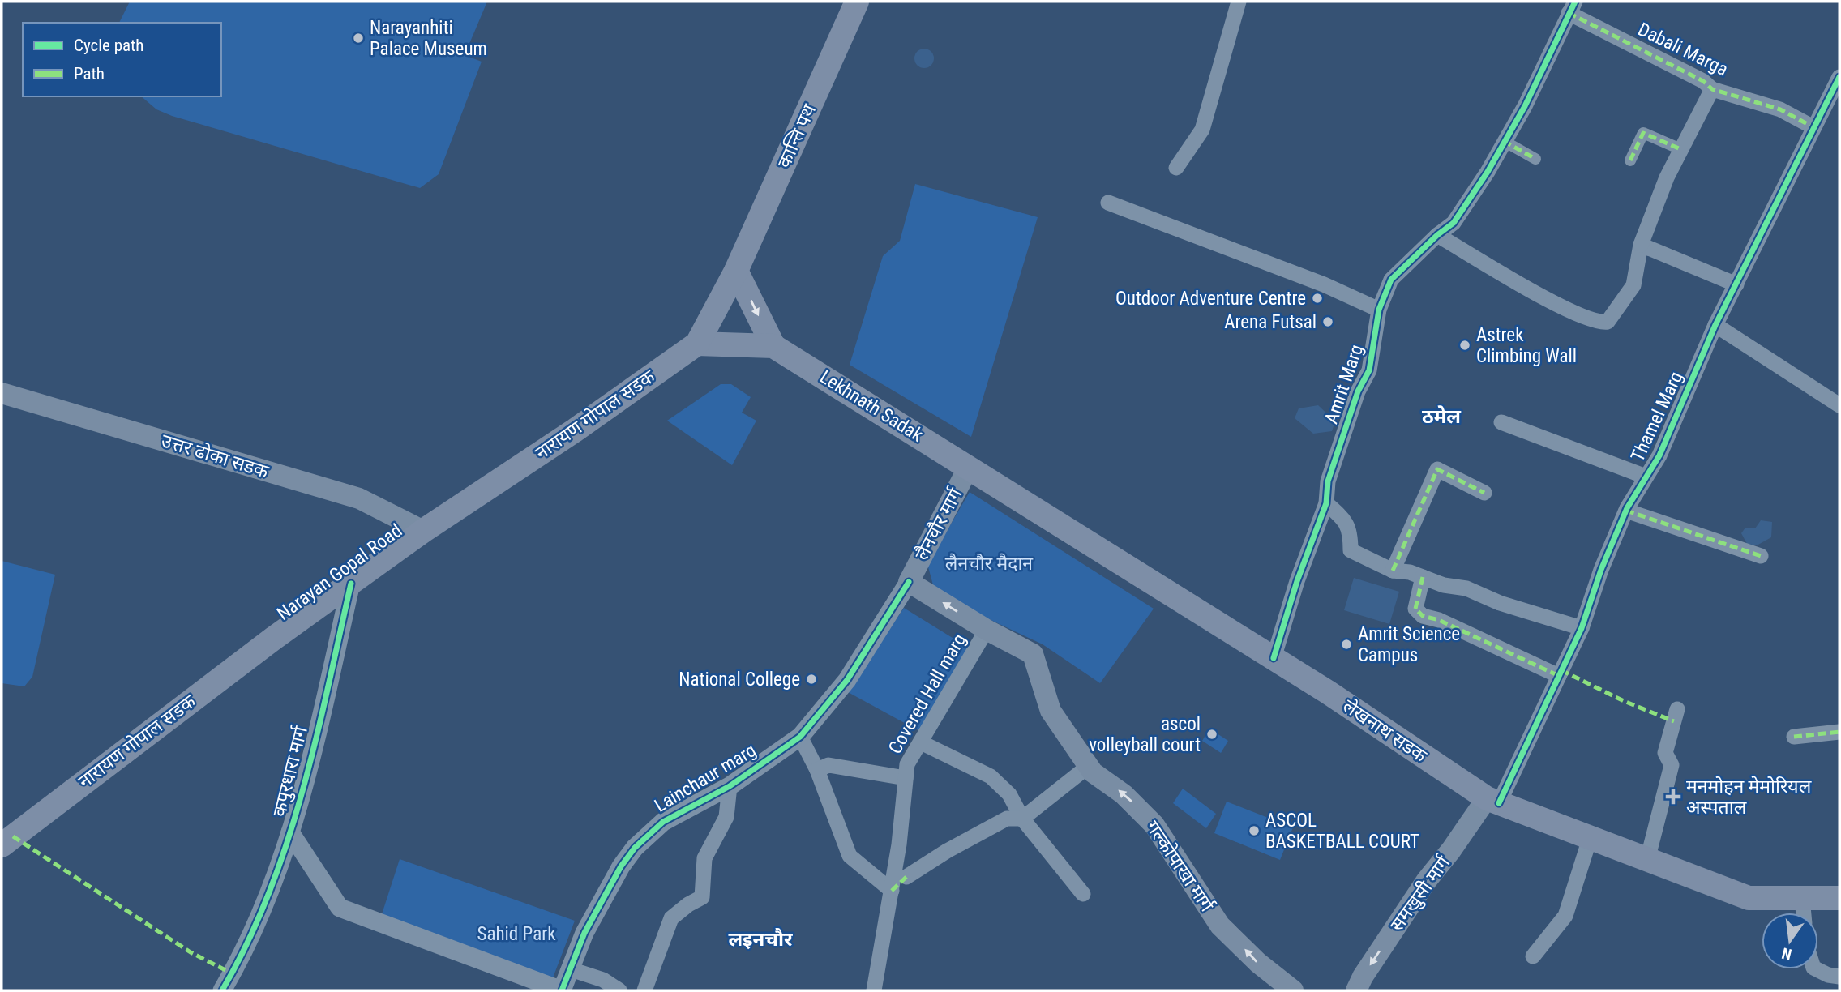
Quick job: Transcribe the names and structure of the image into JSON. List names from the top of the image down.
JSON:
{
  "streets": {
    "main road": [
      "कान्ति पथ",
      "Lekhnath Sadak",
      "नारायण गोपाल सडक",
      "उत्तर ढोका सडक",
      "लैनचौर मार्ग",
      "Narayan Gopal Road",
      "लेखनाथ सडक",
      "गल्कोपाखा मार्ग",
      "समखुसी मार्ग"
    ],
    "street": [
      "Dabali Marga",
      "Amrit Marg",
      "Thamel Marg",
      "Covered Hall marg",
      "कपुरधारा मार्ग",
      "Lainchaur marg"
    ]
  },
  "crossings": [
    ["Dabali Marga", "Amrit Marg"],
    ["Dabali Marga", "Thamel Marg"],
    ["कान्ति पथ", "नारायण गोपाल सडक"],
    ["Amrit Marg", "लेखनाथ सडक"],
    ["Lekhnath Sadak", "लैनचौर मार्ग"],
    ["Lekhnath Sadak", "लेखनाथ सडक"],
    ["नारायण गोपाल सडक", "उत्तर ढोका सडक"],
    ["नारायण गोपाल सडक", "Narayan Gopal Road"],
    ["Thamel Marg", "लेखनाथ सडक"],
    ["Thamel Marg", "समखुसी मार्ग"],
    ["उत्तर ढोका सडक", "Narayan Gopal Road"],
    ["लैनचौर मार्ग", "लेखनाथ सडक"],
    ["लैनचौर मार्ग", "Lainchaur marg"],
    ["लैनचौर मार्ग", "गल्कोपाखा मार्ग"],
    ["Narayan Gopal Road", "कपुरधारा मार्ग"],
    ["Covered Hall marg", "गल्कोपाखा मार्ग"],
    ["लेखनाथ सडक", "समखुसी मार्ग"],
    ["कपुरधारा मार्ग", "Lainchaur marg"],
    ["Lainchaur marg", "गल्कोपाखा मार्ग"]
  ],
  "one_way": ["गल्कोपाखा मार्ग", "समखुसी मार्ग"],
  "districts": ["ठमेल", "लइनचौर"],
  "parks": ["लैनचौर मैदान", "Sahid Park"],
  "places": {
    "other": [
      "Narayanhiti Palace Museum",
      "Outdoor Adventure Centre",
      "Arena Futsal",
      "Astrek Climbing Wall",
      "Amrit Science Campus",
      "National College",
      "ascol volleyball court",
      "ASCOL BASKETBALL COURT"
    ],
    "health": ["मनमोहन मेमोरियल अस्पताल"]
  },
  "legend": ["Cycle path", "Path"],
  "north": "bottom"
}
